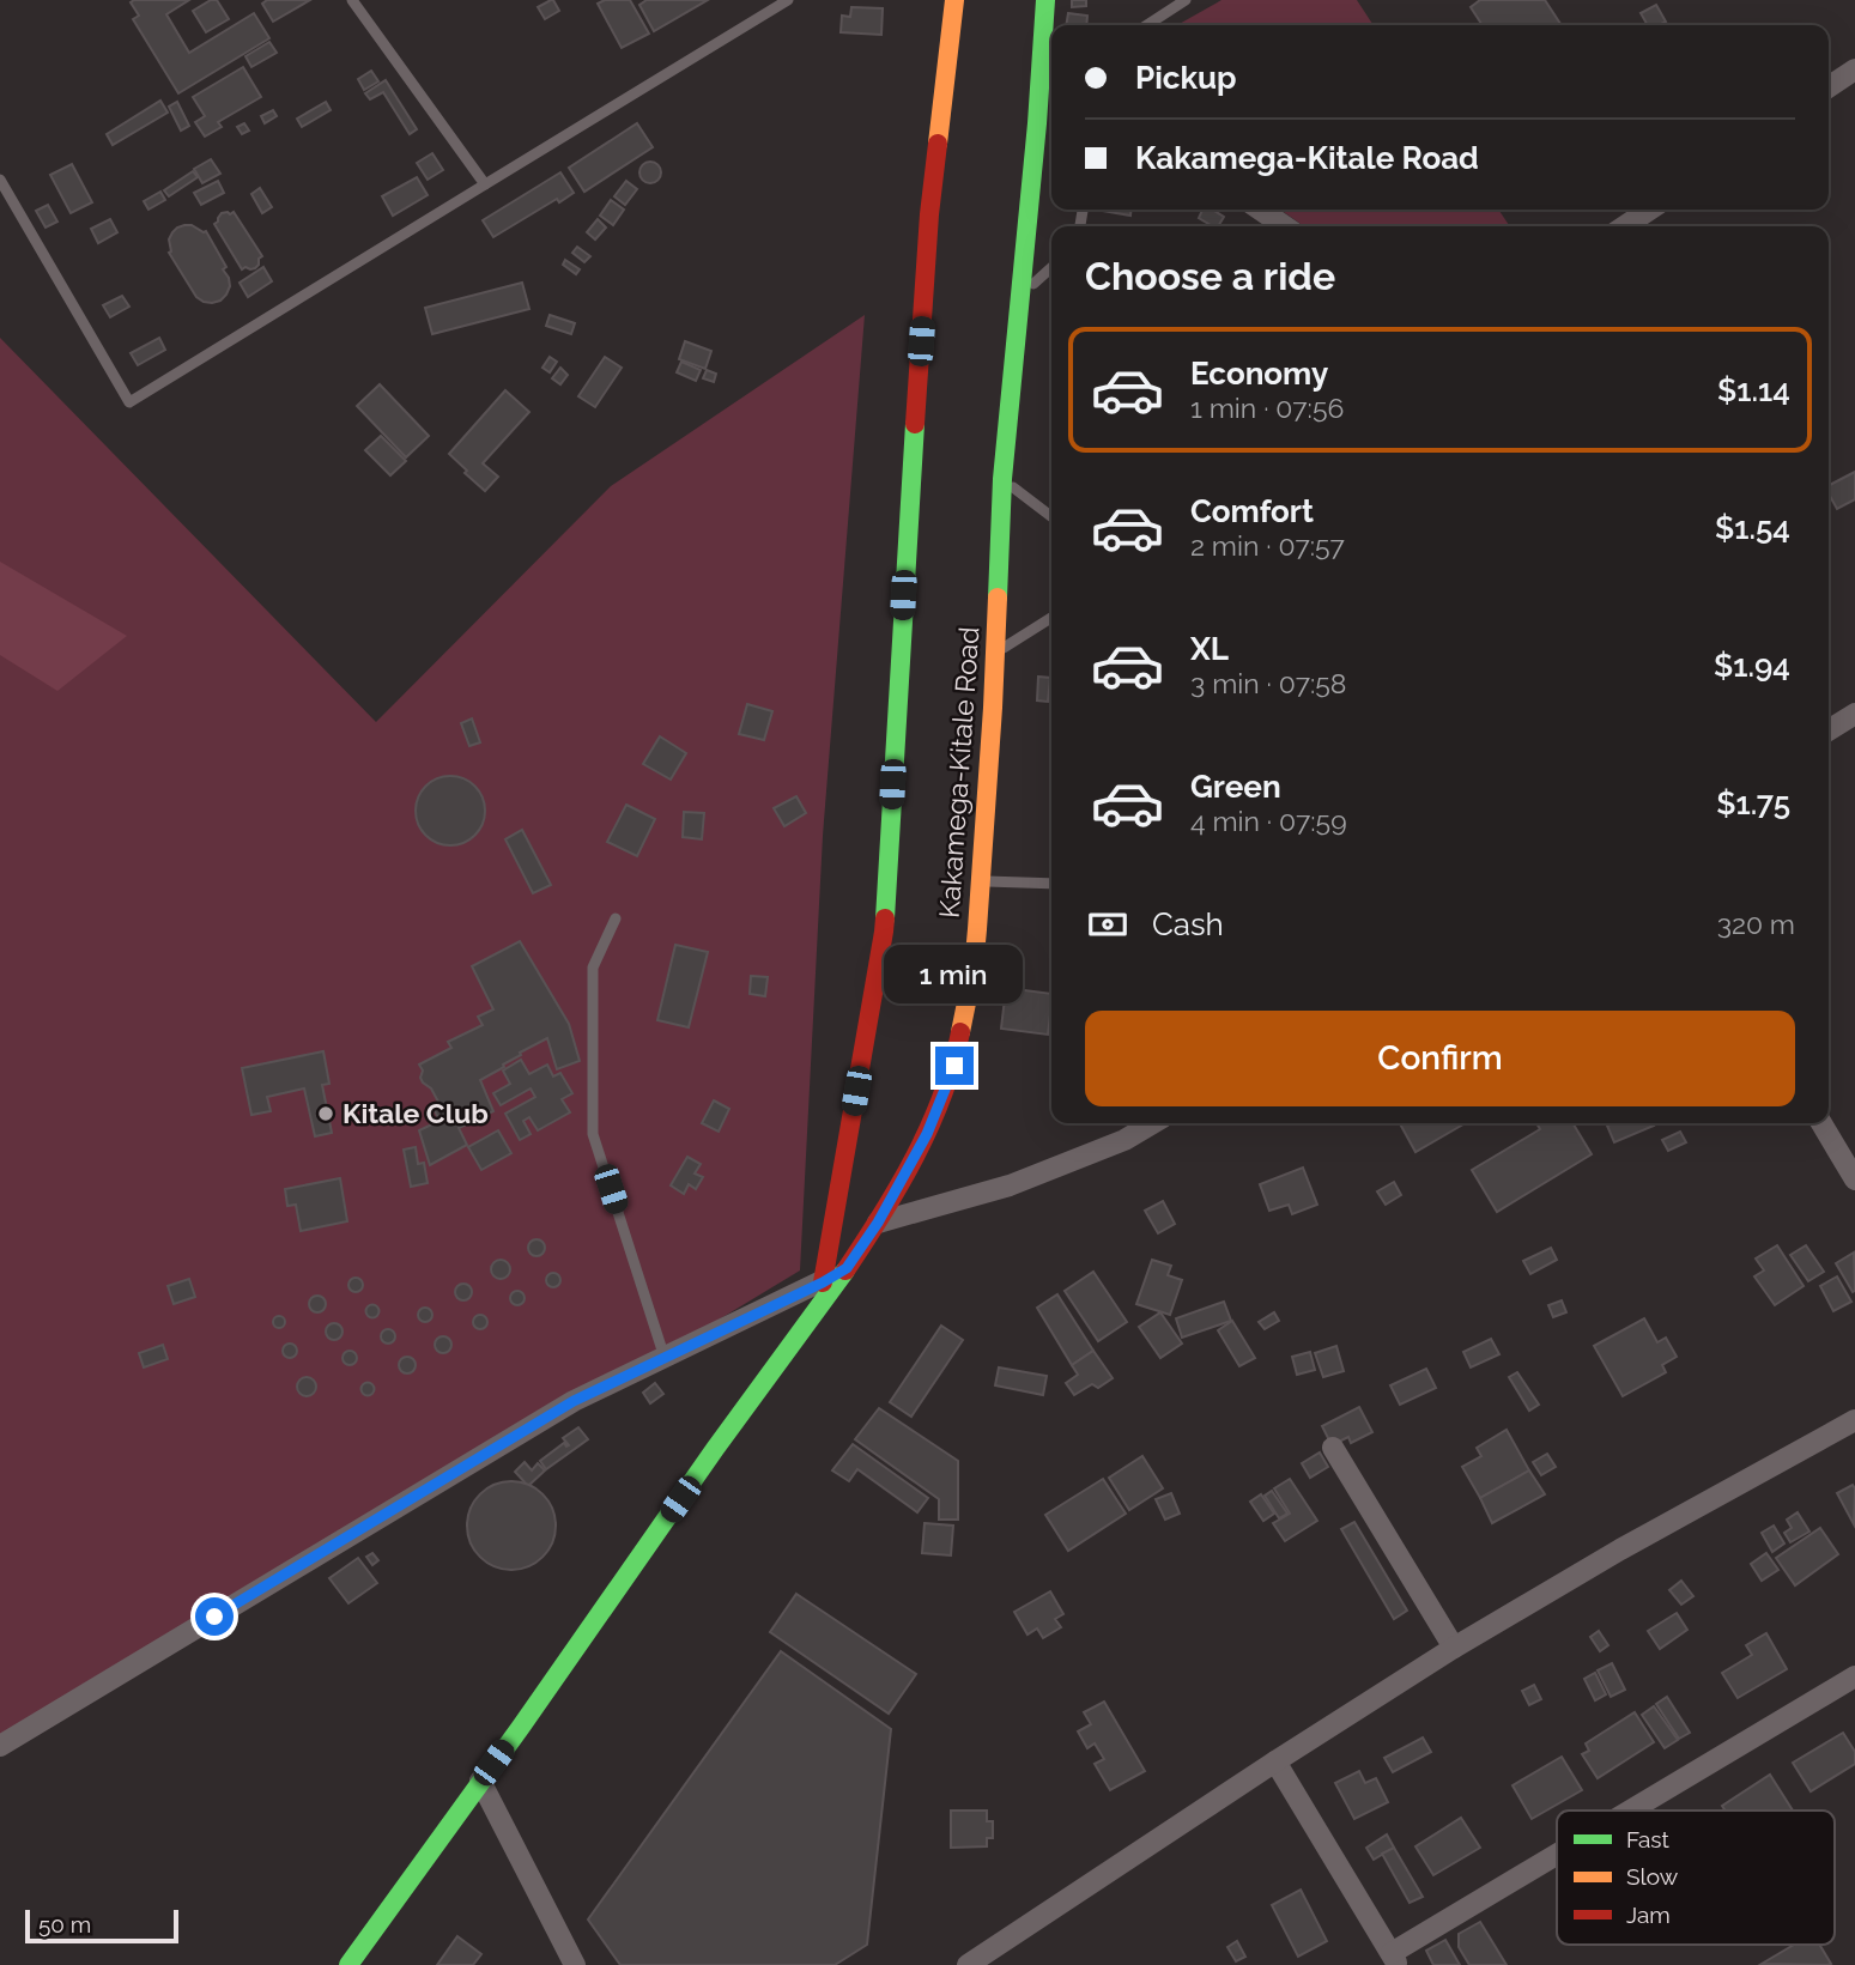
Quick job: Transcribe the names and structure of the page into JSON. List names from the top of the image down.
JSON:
{
  "streets": {
    "main road": ["Kakamega-Kitale Road"]
  },
  "places": ["Kitale Club"],
  "legend": ["Fast", "Slow", "Jam"],
  "scale_bar": "50 m",
  "page": {
    "banner": ["Pickup", "Kakamega-Kitale Road"],
    "heading": "Choose a ride",
    "list": [
      {
        "name": "Economy",
        "note": "1 min · 07:56",
        "value": "$1.14"
      },
      {
        "name": "Comfort",
        "note": "2 min · 07:57",
        "value": "$1.54"
      },
      {
        "name": "XL",
        "note": "3 min · 07:58",
        "value": "$1.94"
      },
      {
        "name": "Green",
        "note": "4 min · 07:59",
        "value": "$1.75"
      }
    ],
    "pay": ["Cash", "320 m"],
    "bubble": "1 min",
    "buttons": "Confirm",
    "scale": "50 m"
  }
}
